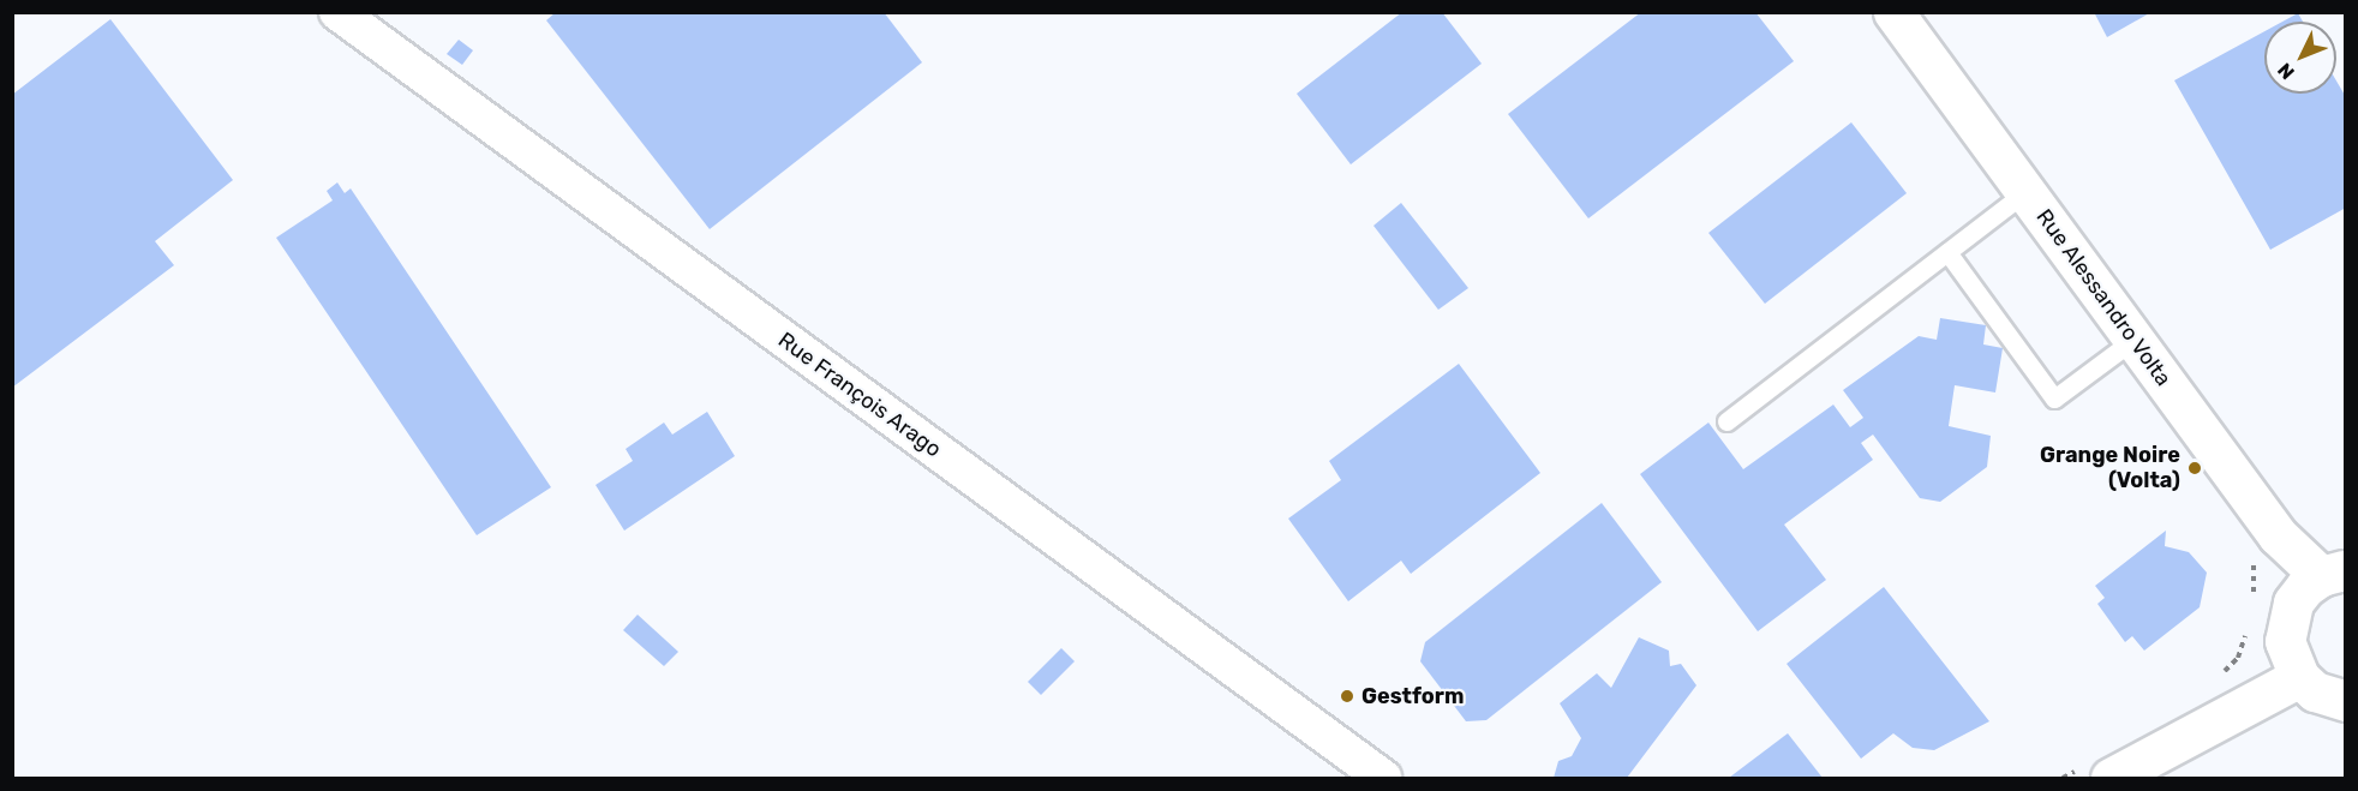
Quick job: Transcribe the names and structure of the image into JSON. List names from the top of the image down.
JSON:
{
  "streets": {
    "street": ["Rue Alessandro Volta", "Rue François Arago"]
  },
  "places": ["Grange Noire (Volta)", "Gestform"],
  "north": "bottom left"
}
